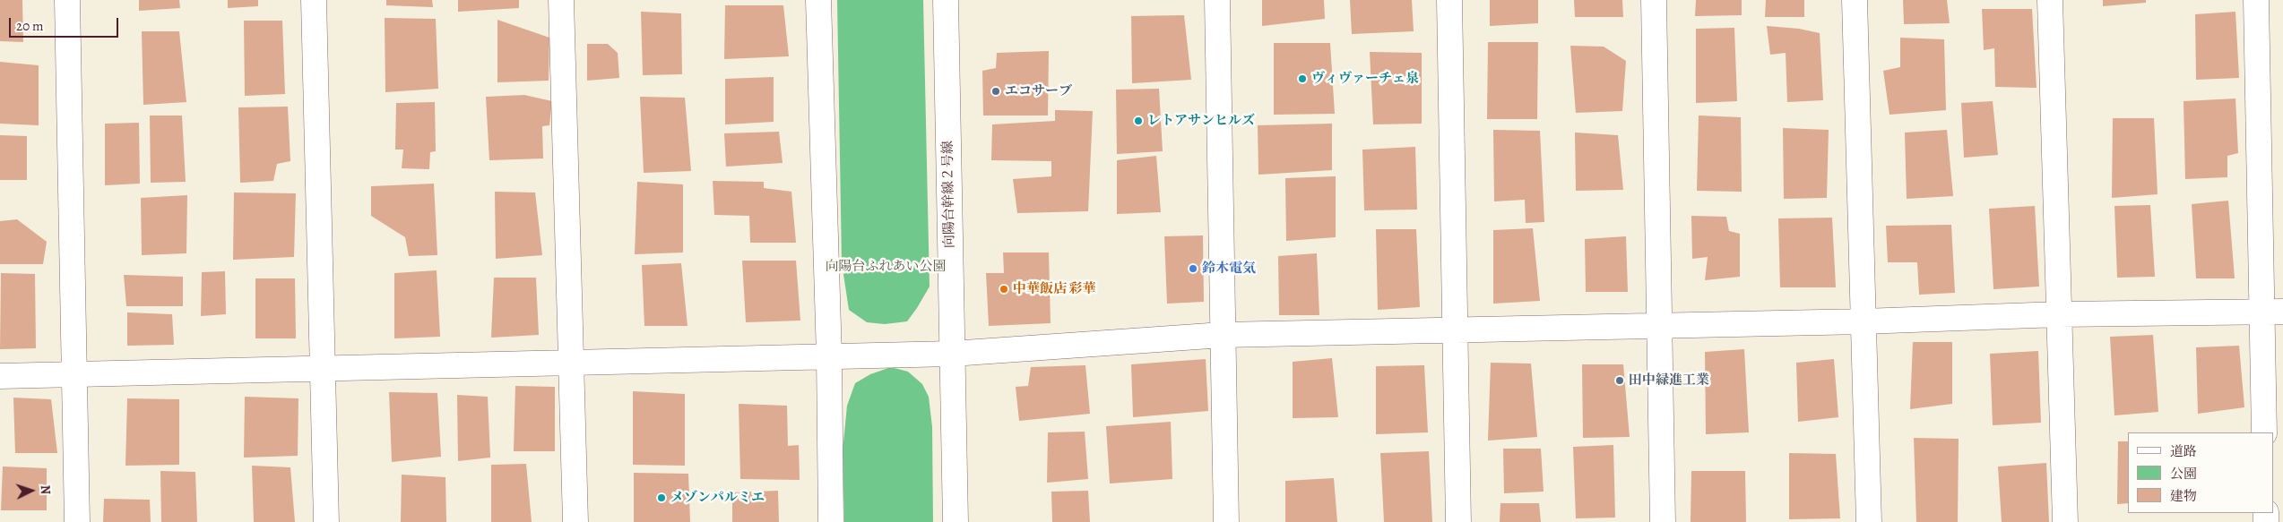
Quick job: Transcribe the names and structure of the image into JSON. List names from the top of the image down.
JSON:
{
  "streets": {
    "street": ["向陽台幹線２号線"]
  },
  "parks": ["向陽台ふれあい公園"],
  "places": [
    "ヴィヴァーチェ泉",
    "エコサーブ",
    "レトアサンヒルズ",
    "鈴木電気",
    "中華飯店 彩華",
    "田中緑進工業",
    "メゾンパルミエ"
  ],
  "legend": ["道路", "公園", "建物"],
  "scale_bar": "20 m",
  "north": "right"
}
